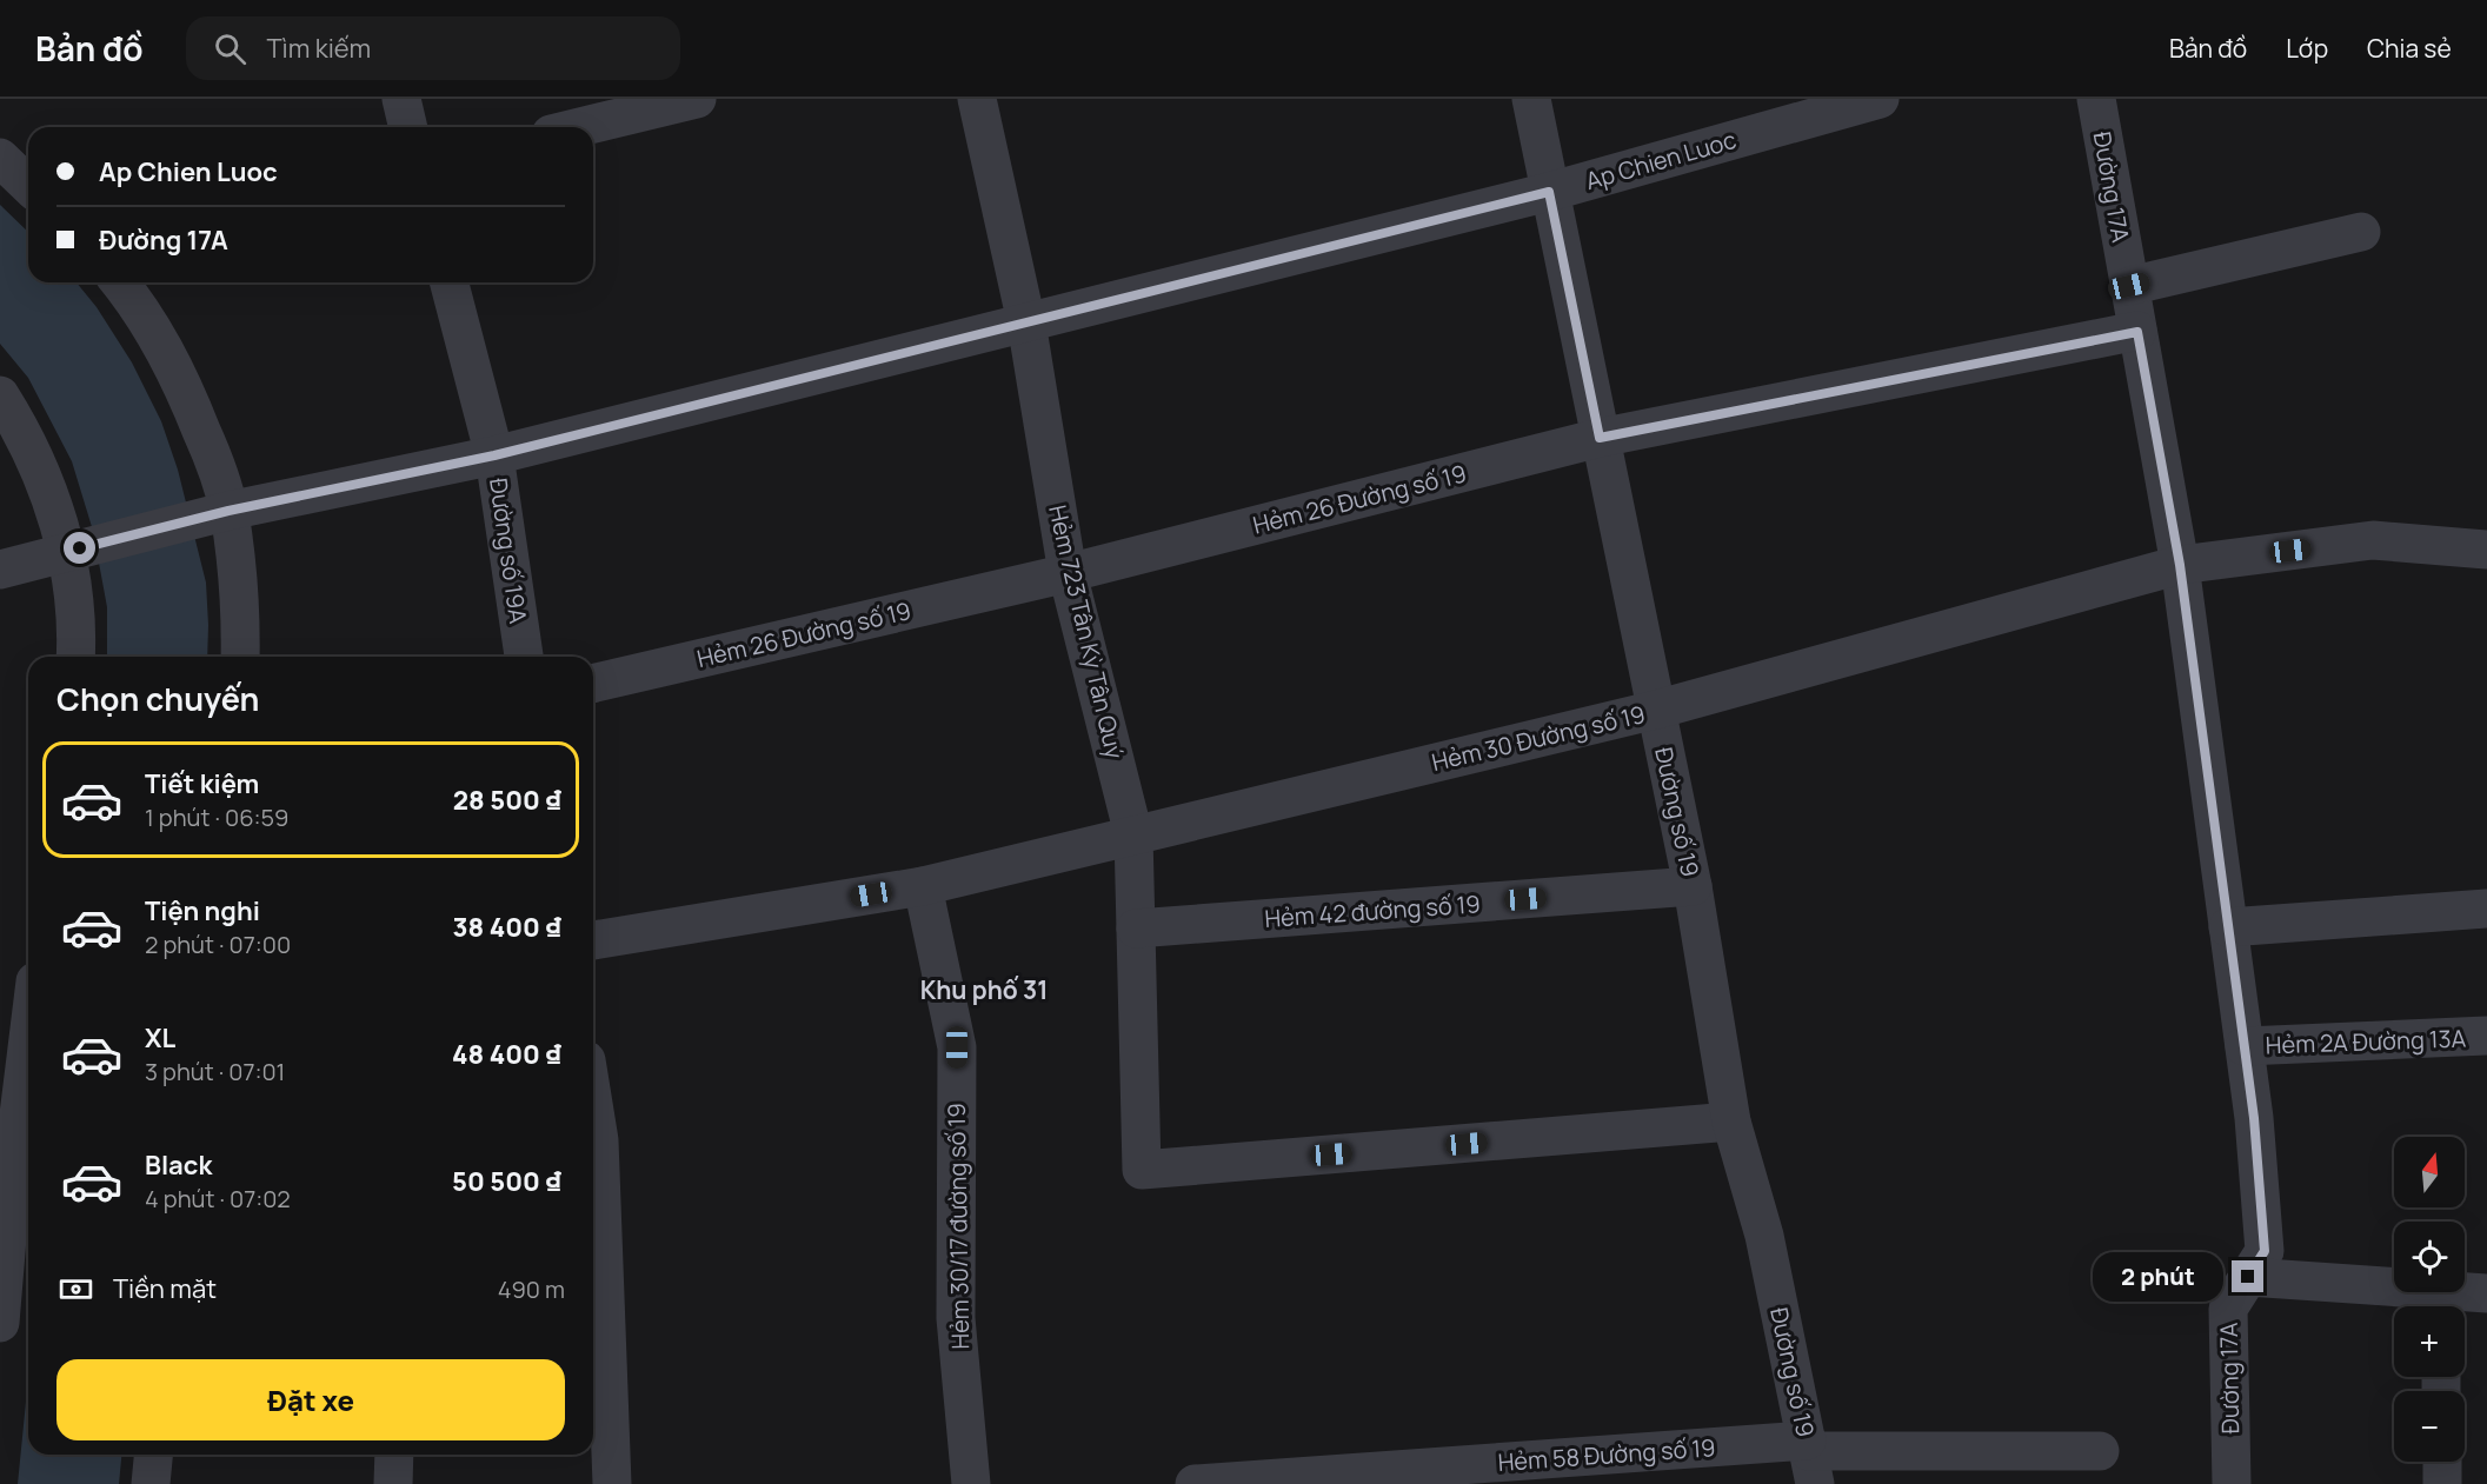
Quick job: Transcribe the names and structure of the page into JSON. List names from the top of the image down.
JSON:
{
  "streets": {
    "street": [
      "Ap Chien Luoc",
      "Đường 17A",
      "Hẻm 26 Đường số 19",
      "Đường số 19A",
      "Hẻm 723 Tân Kỳ Tân Quý",
      "Hẻm 30 Đường số 19",
      "Đường số 19",
      "Hẻm 42 đường số 19",
      "Hẻm 2A Đường 13A",
      "Hẻm 30/17 đường số 19",
      "Hẻm 58 Đường số 19"
    ]
  },
  "crossings": [
    ["Ap Chien Luoc", "Đường số 19A"],
    ["Ap Chien Luoc", "Hẻm 723 Tân Kỳ Tân Quý"],
    ["Ap Chien Luoc", "Đường số 19"],
    ["Đường 17A", "Hẻm 26 Đường số 19"],
    ["Đường 17A", "Hẻm 30 Đường số 19"],
    ["Đường 17A", "Hẻm 2A Đường 13A"],
    ["Hẻm 26 Đường số 19", "Hẻm 723 Tân Kỳ Tân Quý"],
    ["Hẻm 26 Đường số 19", "Đường số 19"],
    ["Hẻm 723 Tân Kỳ Tân Quý", "Hẻm 30 Đường số 19"],
    ["Hẻm 723 Tân Kỳ Tân Quý", "Đường số 19"],
    ["Hẻm 723 Tân Kỳ Tân Quý", "Hẻm 42 đường số 19"],
    ["Hẻm 30 Đường số 19", "Đường số 19"],
    ["Hẻm 30 Đường số 19", "Hẻm 30/17 đường số 19"],
    ["Đường số 19", "Hẻm 42 đường số 19"],
    ["Đường số 19", "Hẻm 58 Đường số 19"]
  ],
  "districts": ["Khu phố 31"],
  "north": "top",
  "page": {
    "header": "Bản đồ",
    "search": "Tìm kiếm",
    "nav": ["Bản đồ", "Lớp", "Chia sẻ"],
    "banner": ["Ap Chien Luoc", "Đường 17A"],
    "heading": "Chọn chuyến",
    "list": [
      {
        "name": "Tiết kiệm",
        "note": "1 phút · 06:59",
        "value": "28 500 ₫"
      },
      {
        "name": "Tiện nghi",
        "note": "2 phút · 07:00",
        "value": "38 400 ₫"
      },
      {
        "name": "XL",
        "note": "3 phút · 07:01",
        "value": "48 400 ₫"
      },
      {
        "name": "Black",
        "note": "4 phút · 07:02",
        "value": "50 500 ₫"
      }
    ],
    "map_buttons": ["+", "−"],
    "pay": ["Tiền mặt", "490 m"],
    "bubble": "2 phút",
    "buttons": "Đặt xe"
  }
}
